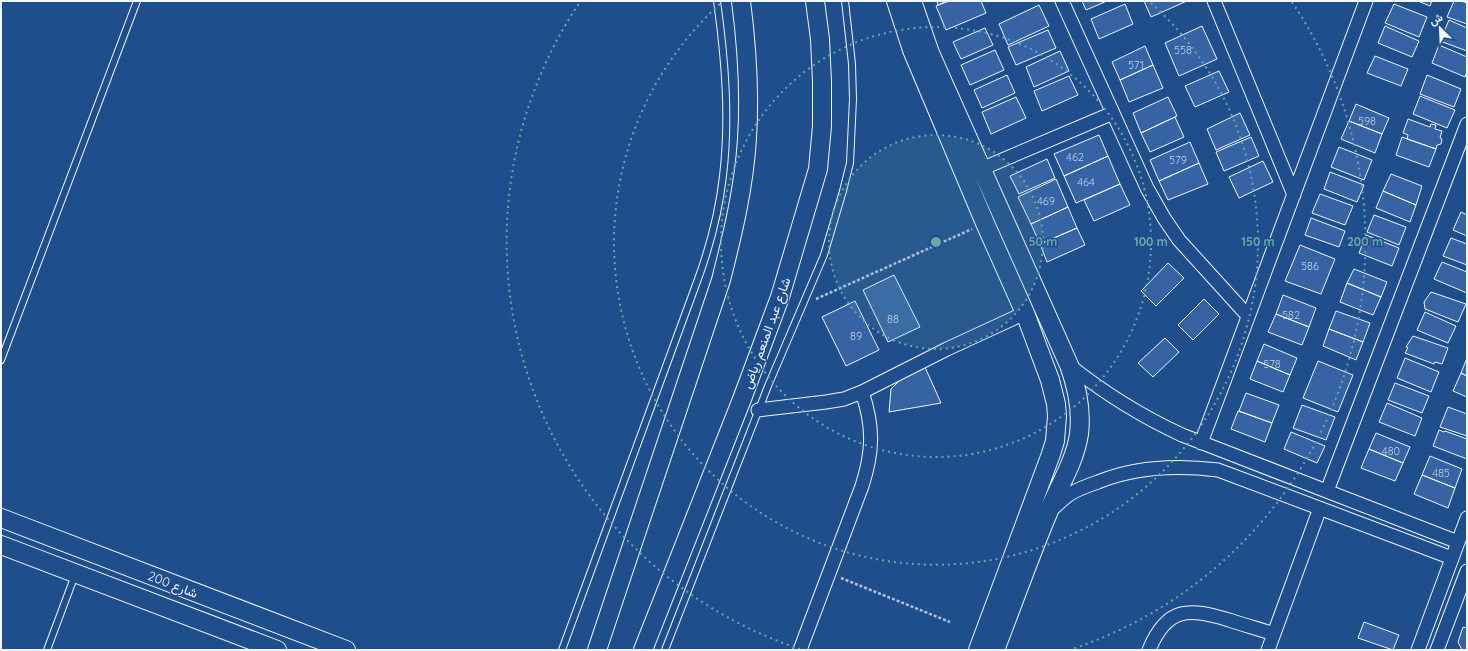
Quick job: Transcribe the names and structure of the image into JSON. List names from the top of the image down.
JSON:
{
  "streets": {
    "street": ["شارع عبد المنعم رياض", "شارع 200"]
  },
  "house_numbers": [
    "558",
    "571",
    "598",
    "462",
    "579",
    "464",
    "469",
    "586",
    "582",
    "88",
    "89",
    "578",
    "480",
    "485"
  ],
  "north": "top left",
  "rings": [
    "50 m",
    "100 m",
    "150 m",
    "200 m"
  ]
}
